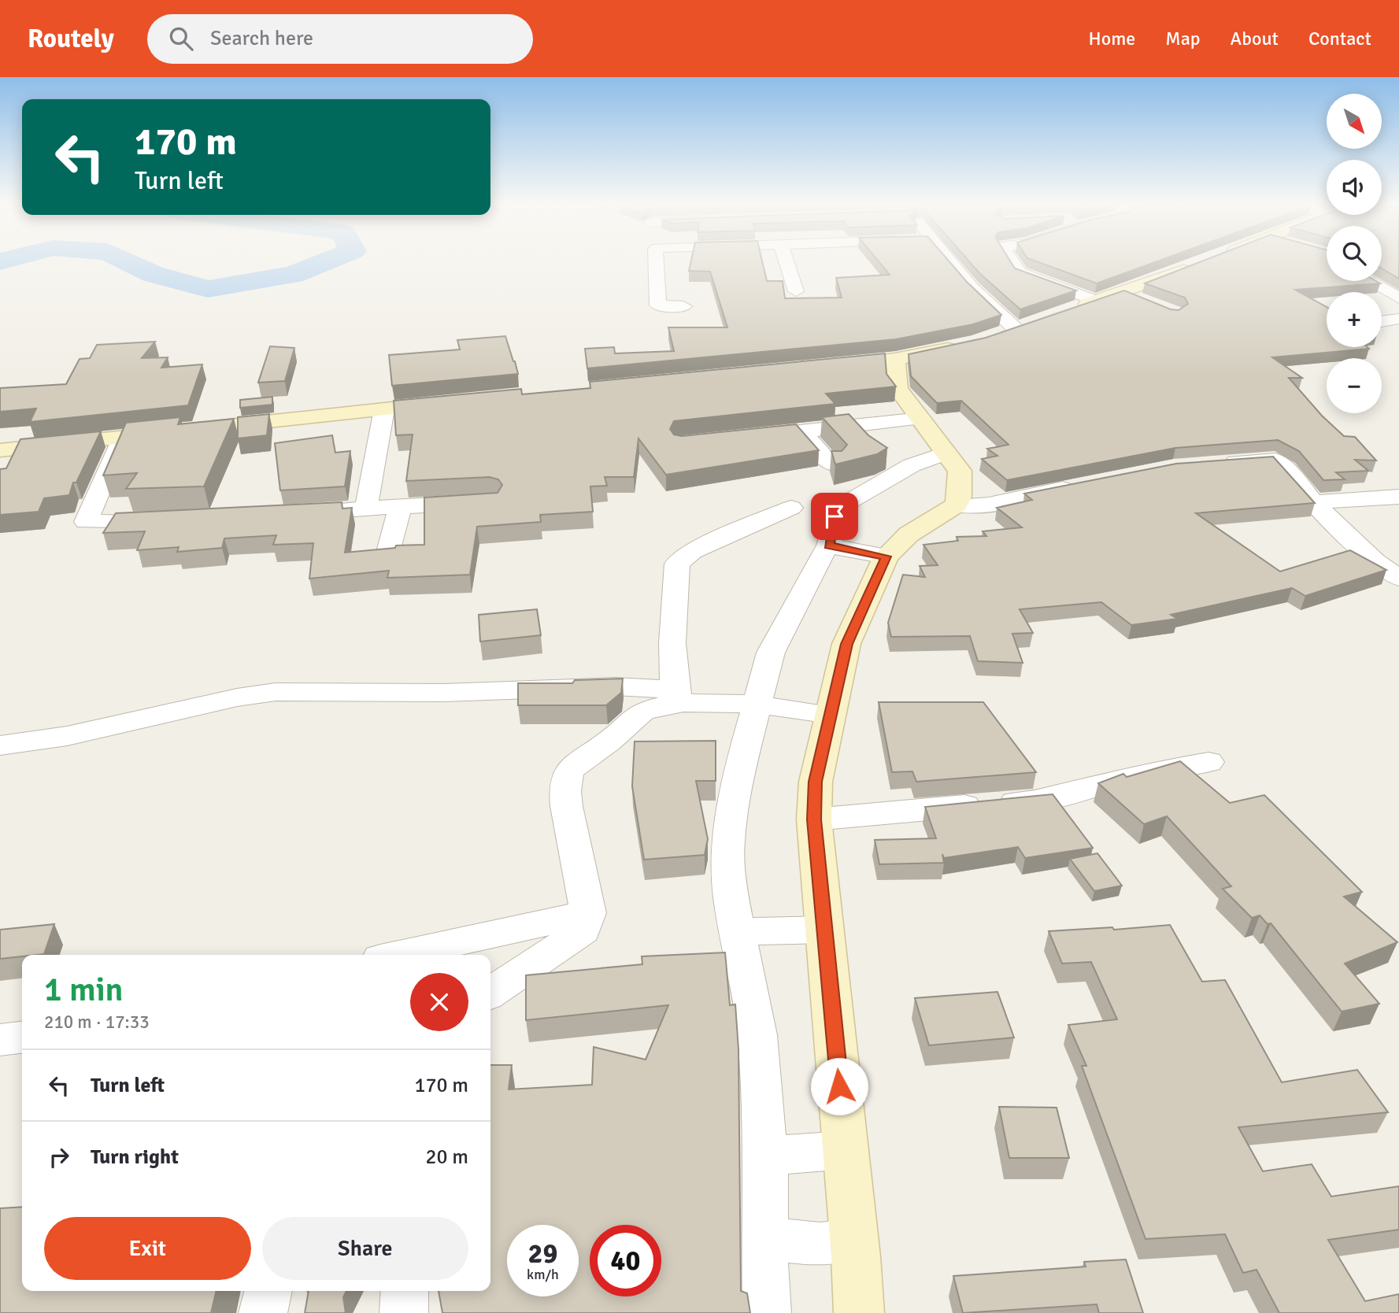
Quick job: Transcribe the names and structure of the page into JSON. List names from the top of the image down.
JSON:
{
  "north": "bottom right",
  "page": {
    "header": "Routely",
    "search": "Search here",
    "nav": [
      "Home",
      "Map",
      "About",
      "Contact"
    ],
    "map_buttons": ["+", "−"],
    "turn": ["170 m", "Turn left"],
    "heading": ["1 min", "210 m · 17:33"],
    "list": [
      {
        "name": "Turn left",
        "value": "170 m"
      },
      {
        "name": "Turn right",
        "value": "20 m"
      }
    ],
    "buttons": ["Exit", "Share"],
    "speed": "29 km/h",
    "limit": "40"
  }
}
